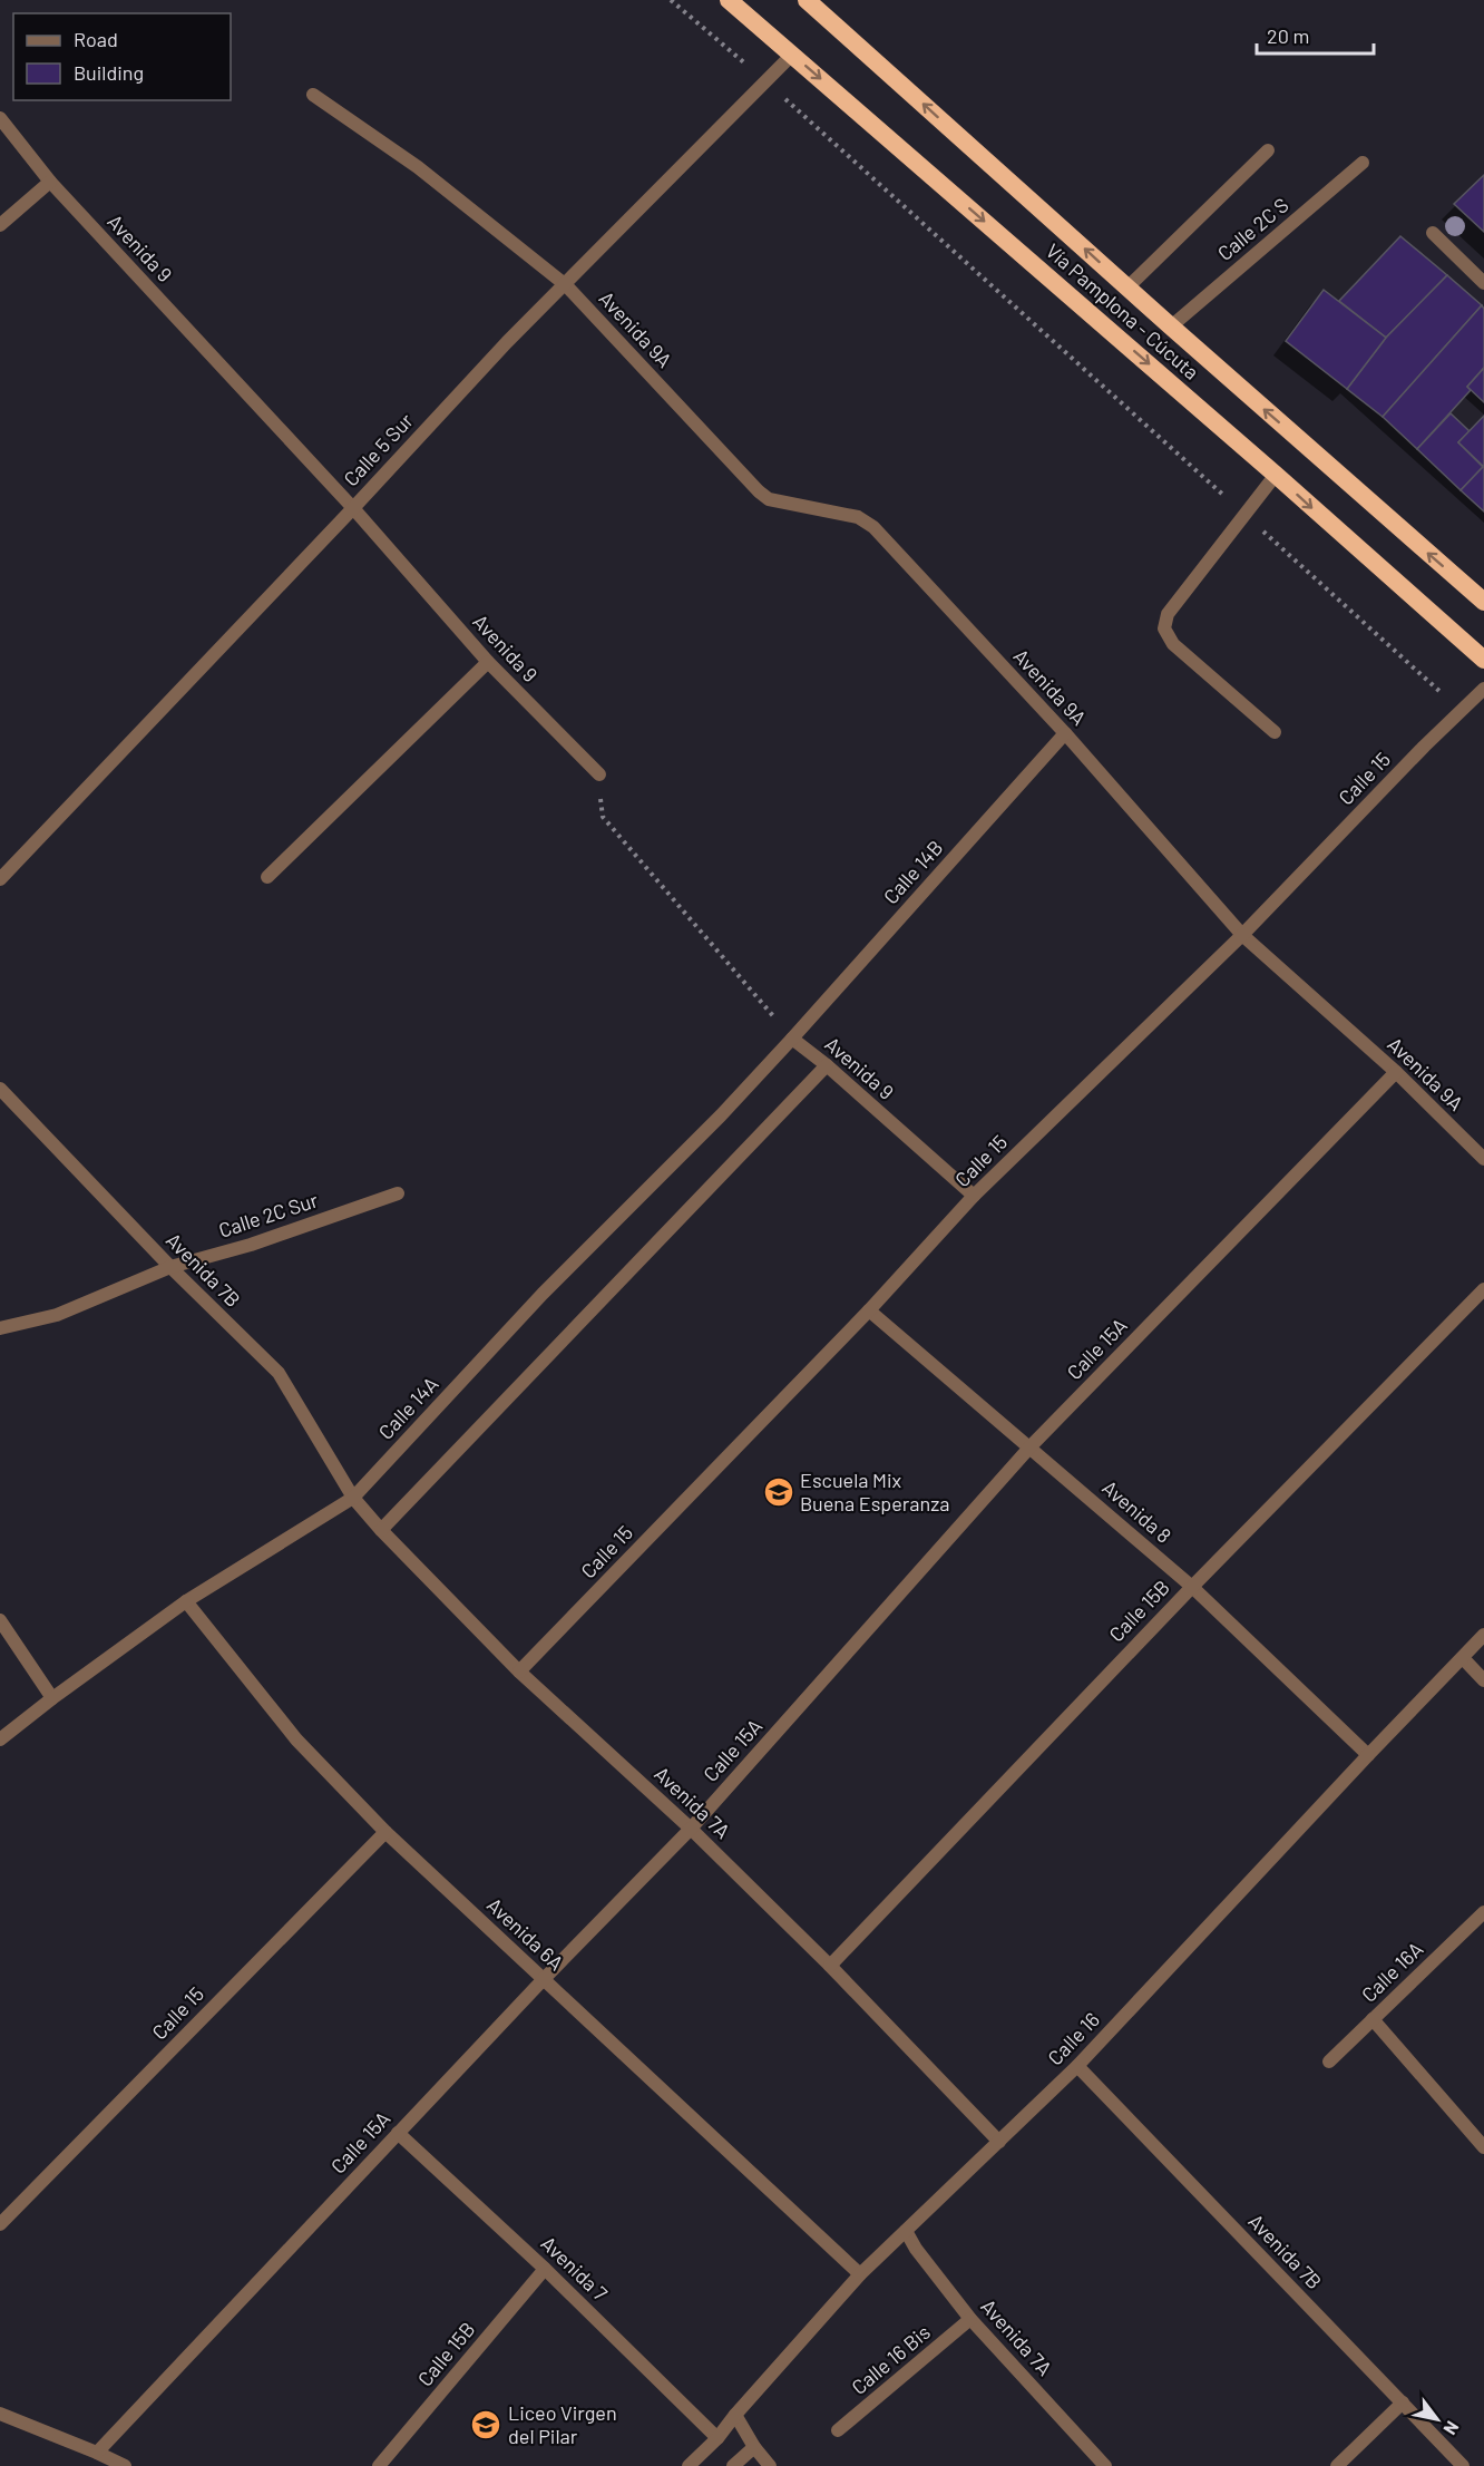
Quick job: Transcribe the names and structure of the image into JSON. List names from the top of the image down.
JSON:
{
  "streets": {
    "highway": ["Vía Pamplona - Cúcuta"],
    "street": [
      "Calle 2C S",
      "Avenida 9",
      "Avenida 9A",
      "Calle 5 Sur",
      "Calle 15",
      "Calle 14B",
      "Calle 2C Sur",
      "Avenida 7B",
      "Calle 15A",
      "Calle 14A",
      "Avenida 8",
      "Calle 15B",
      "Avenida 7A",
      "Avenida 6A",
      "Calle 16A",
      "Calle 16",
      "Avenida 7",
      "Calle 16 Bis"
    ]
  },
  "crossings": [
    ["Calle 2C S", "Vía Pamplona - Cúcuta"],
    ["Avenida 9", "Calle 5 Sur"],
    ["Avenida 9", "Calle 15"],
    ["Avenida 9", "Calle 14B"],
    ["Avenida 9", "Calle 14A"],
    ["Vía Pamplona - Cúcuta", "Calle 5 Sur"],
    ["Avenida 9A", "Calle 5 Sur"],
    ["Avenida 9A", "Calle 15"],
    ["Avenida 9A", "Calle 14B"],
    ["Avenida 9A", "Calle 15A"],
    ["Calle 15", "Avenida 8"],
    ["Calle 15", "Avenida 7A"],
    ["Calle 15", "Avenida 6A"],
    ["Calle 14B", "Calle 14A"],
    ["Calle 2C Sur", "Avenida 7B"],
    ["Avenida 7B", "Calle 14A"],
    ["Avenida 7B", "Avenida 7A"],
    ["Avenida 7B", "Calle 16"],
    ["Calle 15A", "Avenida 8"],
    ["Calle 15A", "Avenida 7A"],
    ["Calle 15A", "Avenida 6A"],
    ["Calle 15A", "Avenida 7"],
    ["Calle 14A", "Avenida 7A"],
    ["Calle 14A", "Avenida 6A"],
    ["Avenida 8", "Calle 15B"],
    ["Avenida 8", "Calle 16"],
    ["Calle 15B", "Avenida 7A"],
    ["Calle 15B", "Avenida 7"],
    ["Avenida 7A", "Calle 16"],
    ["Avenida 7A", "Calle 16 Bis"],
    ["Avenida 6A", "Calle 16"],
    ["Calle 16", "Avenida 7"]
  ],
  "places": {
    "school or university": ["Escuela Mix Buena Esperanza", "Liceo Virgen del Pilar"]
  },
  "legend": ["Road", "Building"],
  "scale_bar": "20 m",
  "north": "bottom right"
}
